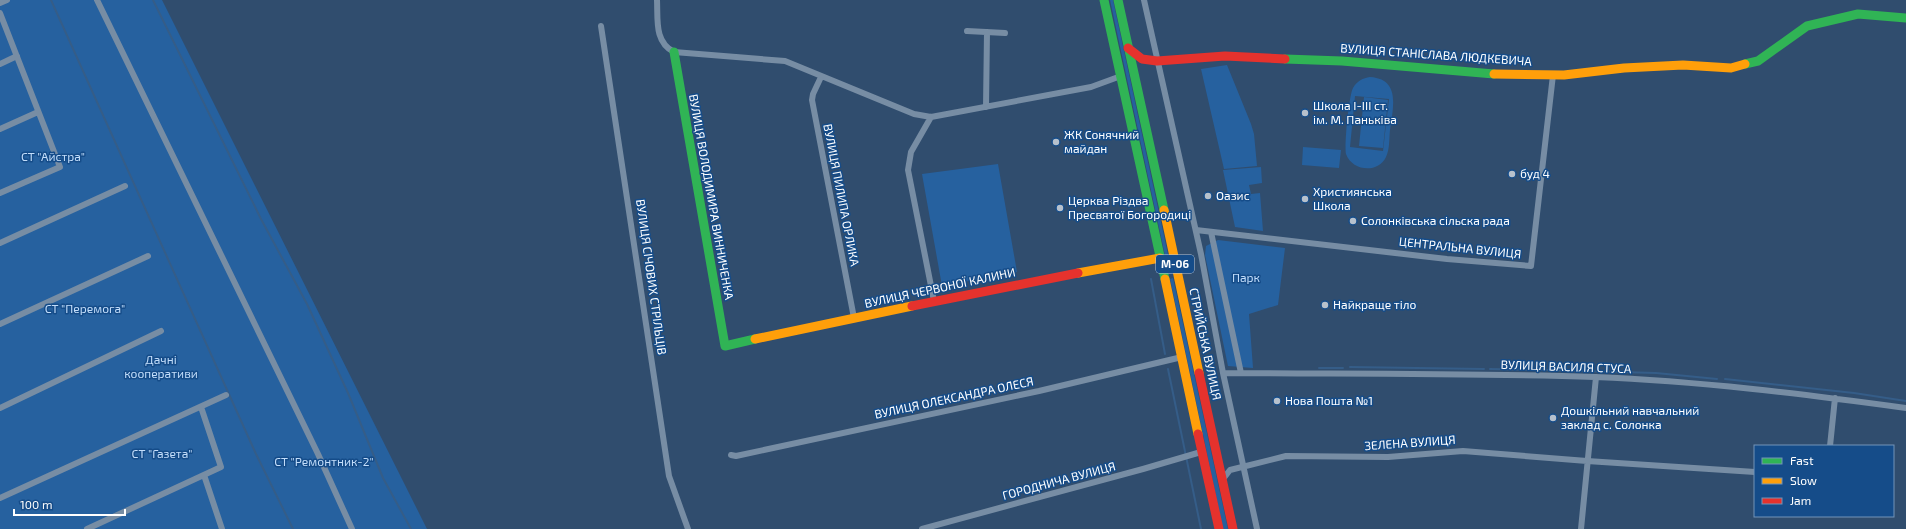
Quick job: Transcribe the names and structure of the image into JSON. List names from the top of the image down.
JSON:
{
  "streets": {
    "main road": [
      "ВУЛИЦЯ СТАНІСЛАВА ЛЮДКЕВИЧА",
      "ВУЛИЦЯ ВОЛОДИМИРА ВИННИЧЕНКА",
      "М-06",
      "ВУЛИЦЯ ЧЕРВОНОЇ КАЛИНИ",
      "СТРИЙСЬКА ВУЛИЦЯ"
    ],
    "street": [
      "ВУЛИЦЯ ПИЛИПА ОРЛИКА",
      "ЦЕНТРАЛЬНА ВУЛИЦЯ",
      "ВУЛИЦЯ СІЧОВИХ СТРІЛЬЦІВ",
      "ВУЛИЦЯ ВАСИЛЯ СТУСА",
      "ВУЛИЦЯ ОЛЕКСАНДРА ОЛЕСЯ",
      "ЗЕЛЕНА ВУЛИЦЯ",
      "ГОРОДНИЧА ВУЛИЦЯ"
    ]
  },
  "crossings": [
    ["ВУЛИЦЯ СТАНІСЛАВА ЛЮДКЕВИЧА", "ЦЕНТРАЛЬНА ВУЛИЦЯ"],
    ["ВУЛИЦЯ ПИЛИПА ОРЛИКА", "ВУЛИЦЯ ЧЕРВОНОЇ КАЛИНИ"],
    ["ВУЛИЦЯ ВОЛОДИМИРА ВИННИЧЕНКА", "ВУЛИЦЯ ЧЕРВОНОЇ КАЛИНИ"],
    ["М-06", "ВУЛИЦЯ ЧЕРВОНОЇ КАЛИНИ"],
    ["М-06", "ВУЛИЦЯ ОЛЕКСАНДРА ОЛЕСЯ"],
    ["М-06", "ГОРОДНИЧА ВУЛИЦЯ"],
    ["СТРИЙСЬКА ВУЛИЦЯ", "ЗЕЛЕНА ВУЛИЦЯ"]
  ],
  "parks": [
    "СТ \"Айстра\"",
    "Парк",
    "СТ \"Перемога\"",
    "Дачні кооперативи",
    "СТ \"Газета\"",
    "СТ \"Ремонтник-2\""
  ],
  "places": [
    "Школа І-ІІІ ст. ім. М. Паньківа",
    "ЖК Сонячний майдан",
    "буд 4",
    "Оазис",
    "Християнська Школа",
    "Церква Різдва Пресвятої Богородиці",
    "Солонківська сільска рада",
    "Найкраще тіло",
    "Нова Пошта №1",
    "Дошкільний навчальний заклад с. Солонка"
  ],
  "legend": ["Fast", "Slow", "Jam"],
  "scale_bar": "100 m"
}
